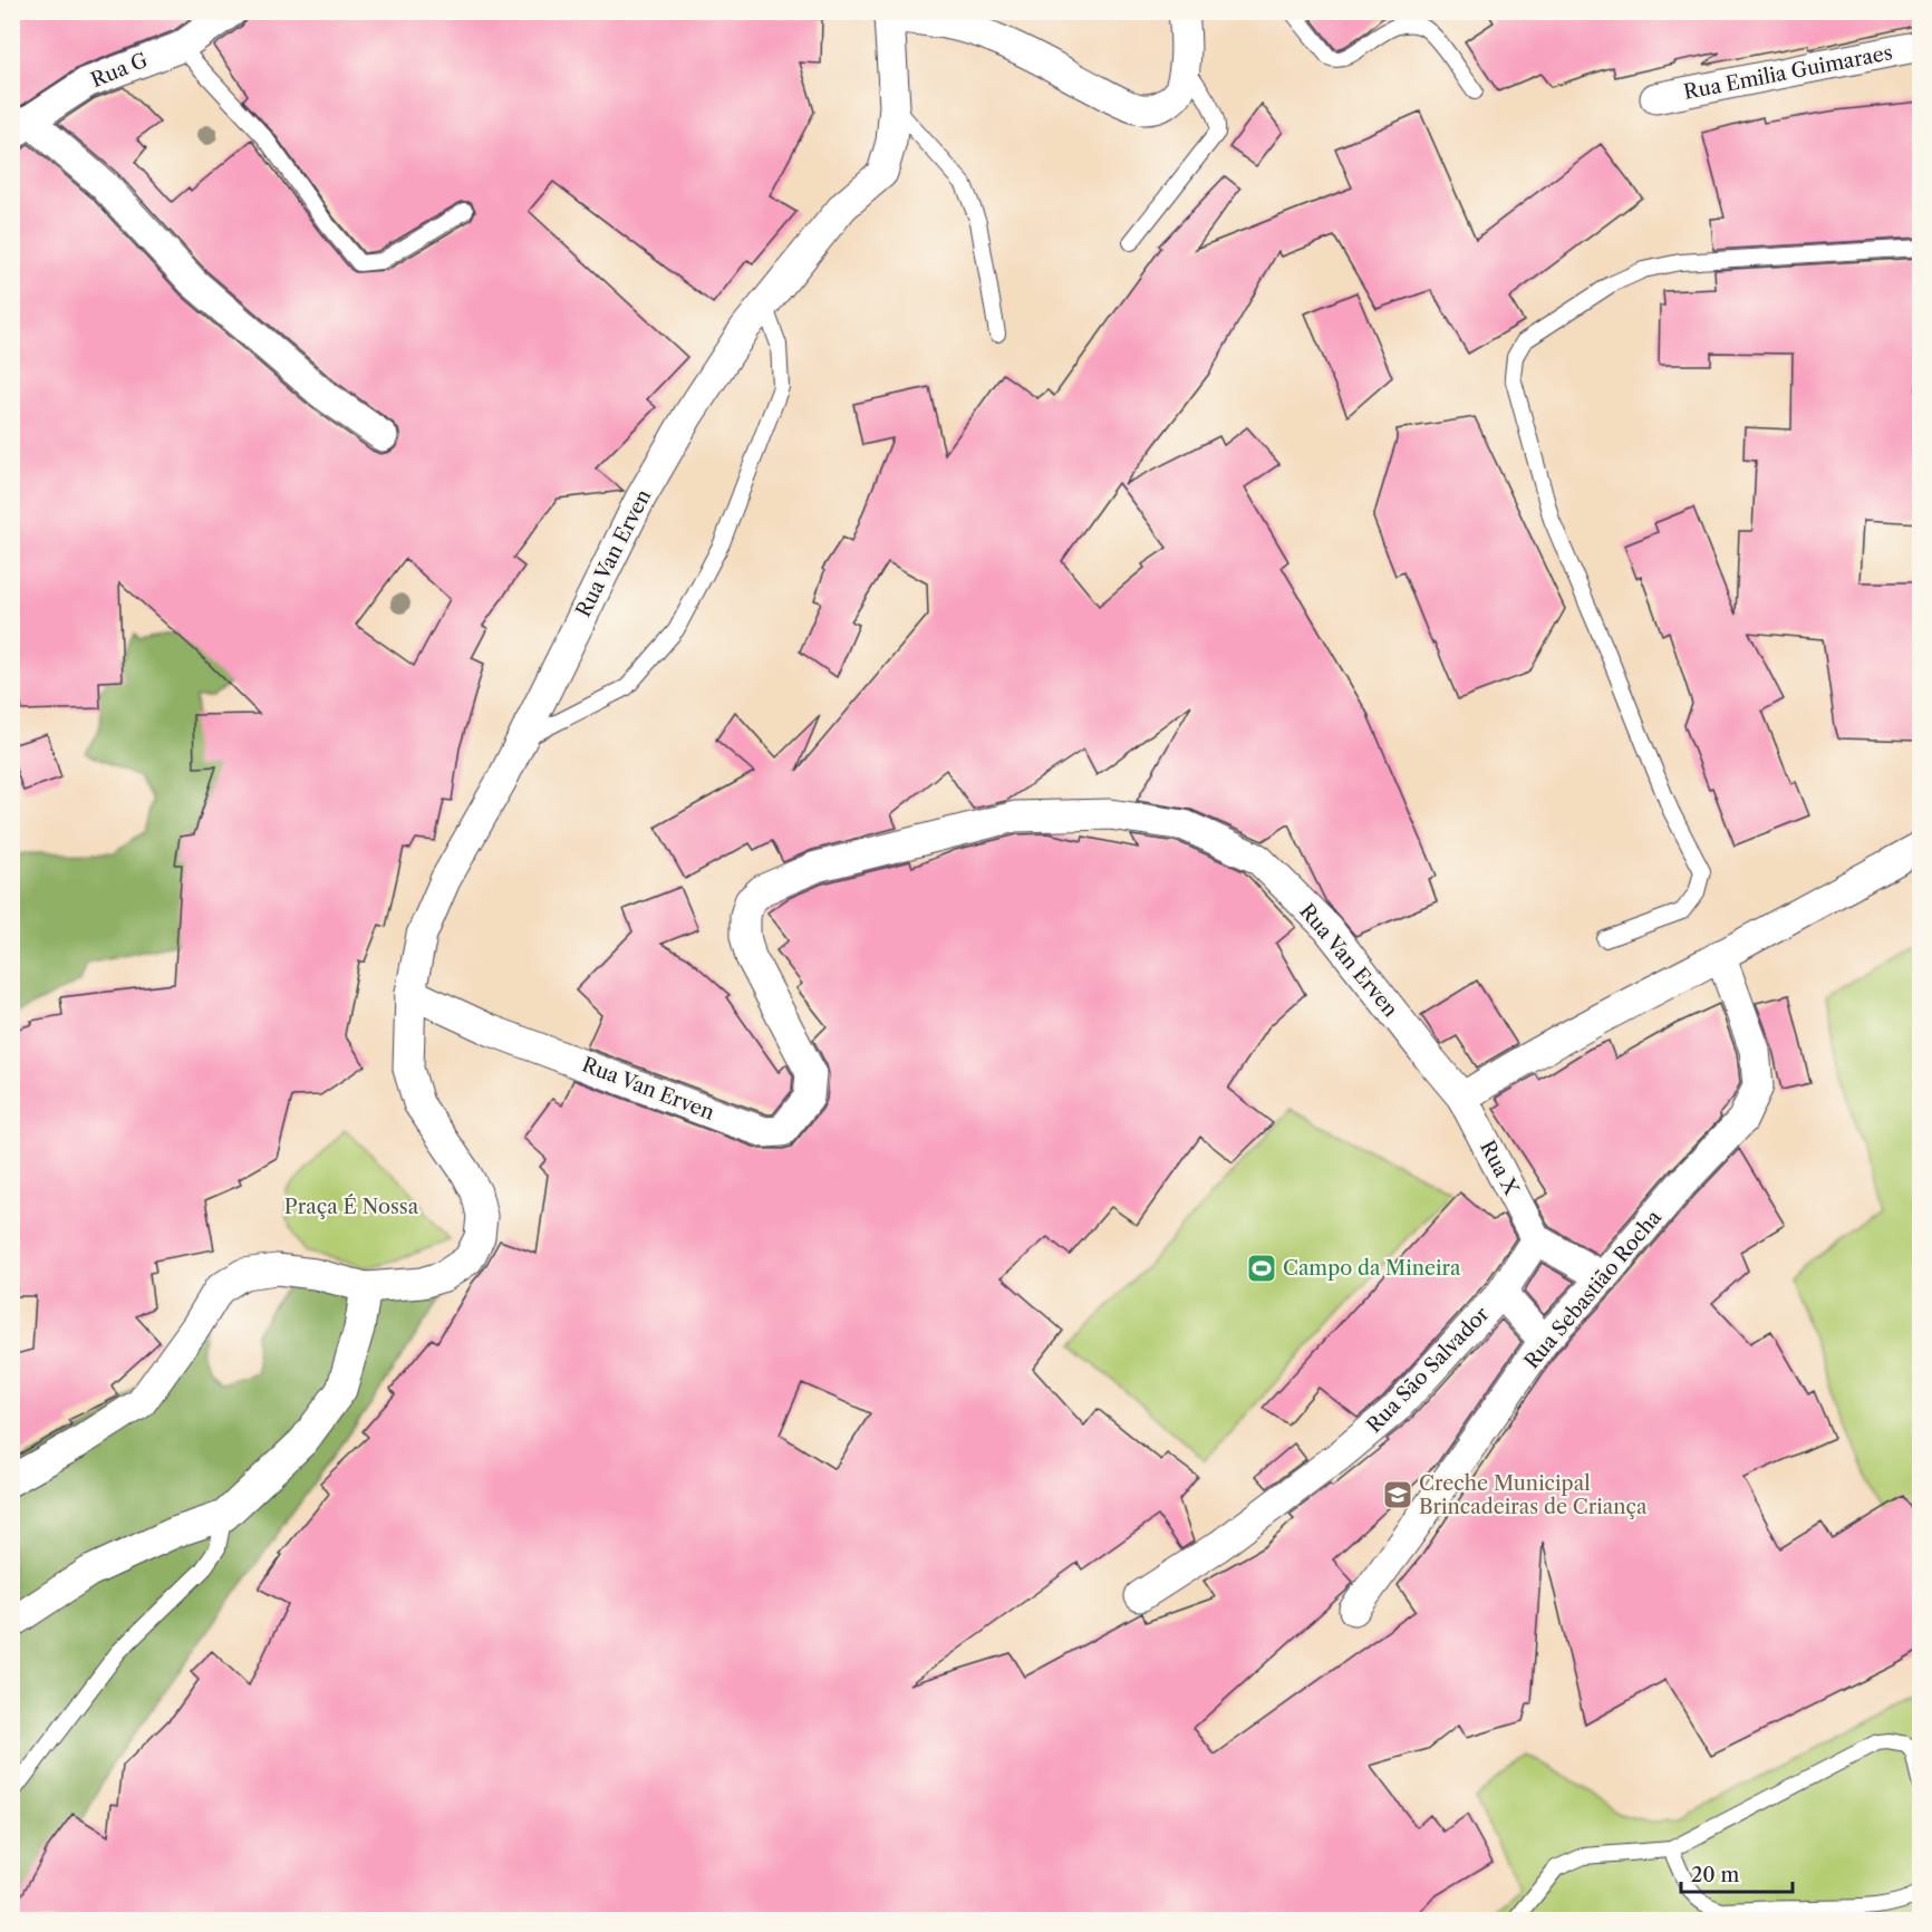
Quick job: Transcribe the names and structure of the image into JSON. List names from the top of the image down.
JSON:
{
  "streets": {
    "street": [
      "Rua G",
      "Rua Emilia Guimaraes",
      "Rua Van Erven",
      "Rua X",
      "Rua Sebastião Rocha",
      "Rua São Salvador"
    ]
  },
  "crossings": [
    ["Rua Van Erven", "Rua X"],
    ["Rua X", "Rua São Salvador"]
  ],
  "parks": ["Praça É Nossa"],
  "places": {
    "sports": ["Campo da Mineira"],
    "school or university": ["Creche Municipal Brincadeiras de Criança"]
  },
  "scale_bar": "20 m"
}
